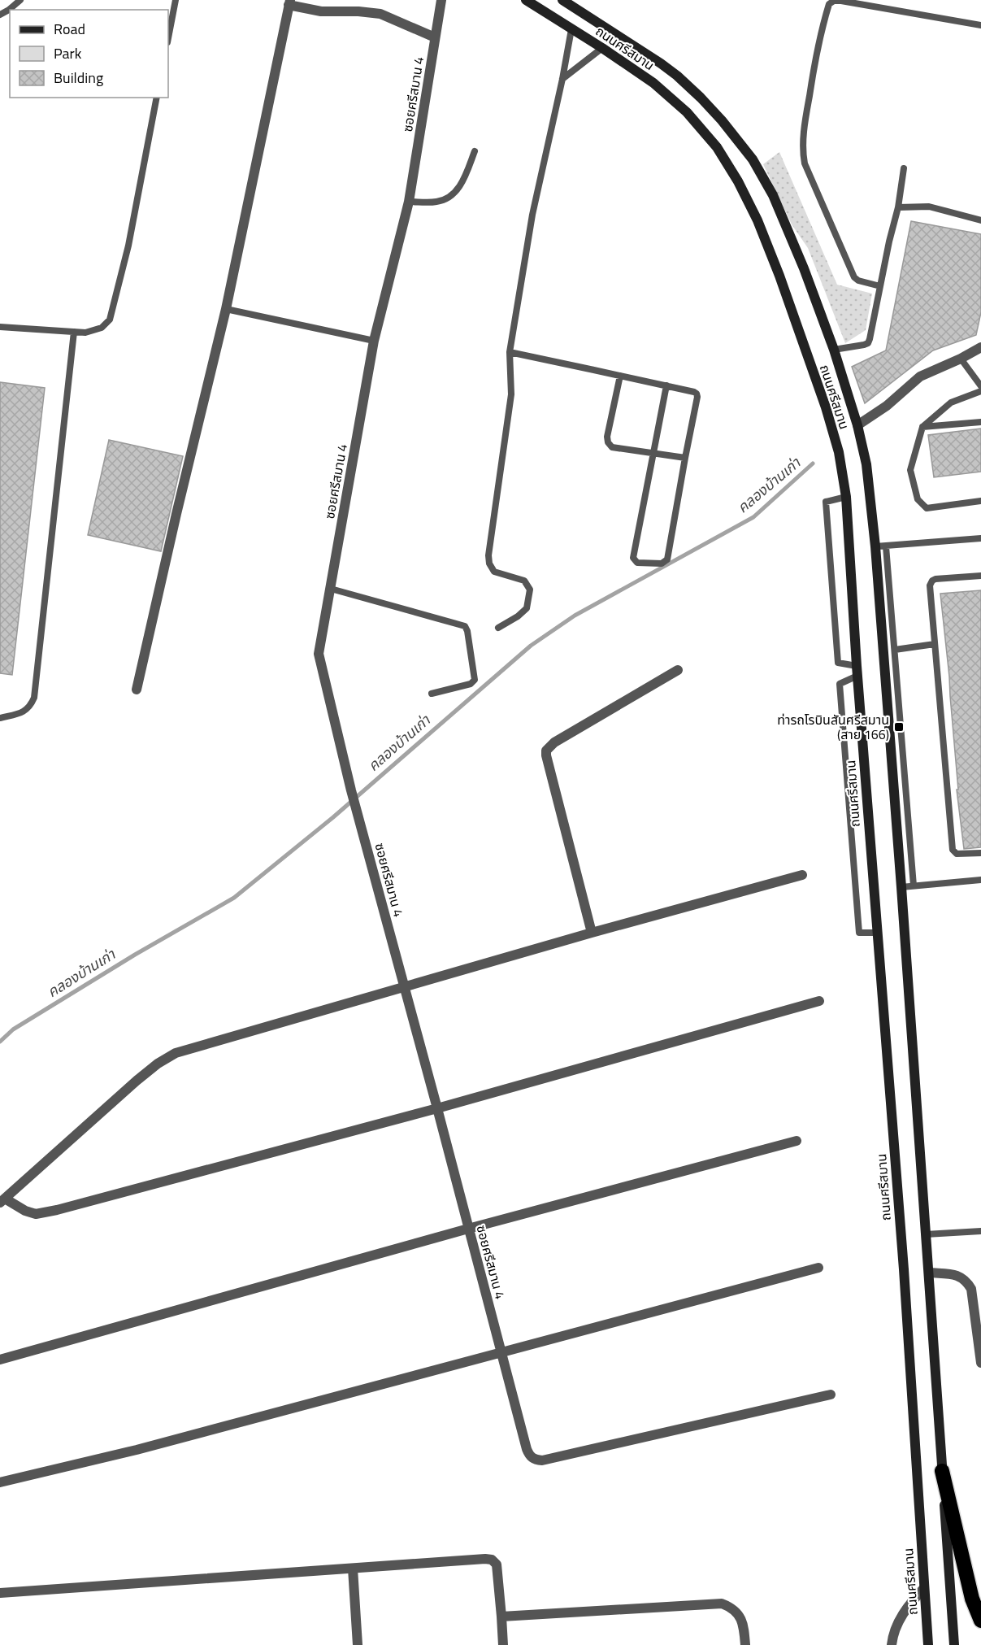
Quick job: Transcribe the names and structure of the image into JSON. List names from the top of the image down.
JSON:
{
  "streets": {
    "main road": ["ถนนศรีสมาน"],
    "street": ["ซอยศรีสมาน 4"]
  },
  "water": ["คลองบ้านเก่า"],
  "places": {
    "transit": ["ท่ารถโรบินสันศรีสมาน (สาย 166)"]
  },
  "legend": ["Road", "Park", "Building"]
}
